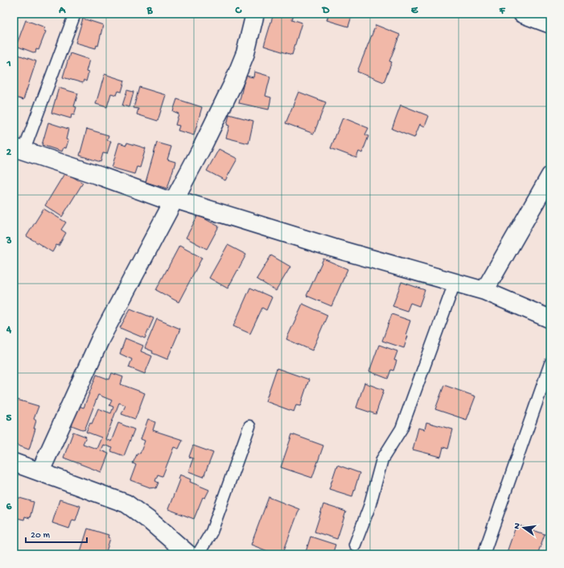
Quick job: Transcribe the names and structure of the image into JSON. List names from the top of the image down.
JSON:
{
  "scale_bar": "20 m",
  "north": "left",
  "grid": {
    "columns": [
      "A",
      "B",
      "C",
      "D",
      "E",
      "F"
    ],
    "rows": [
      "1",
      "2",
      "3",
      "4",
      "5",
      "6"
    ]
  }
}
